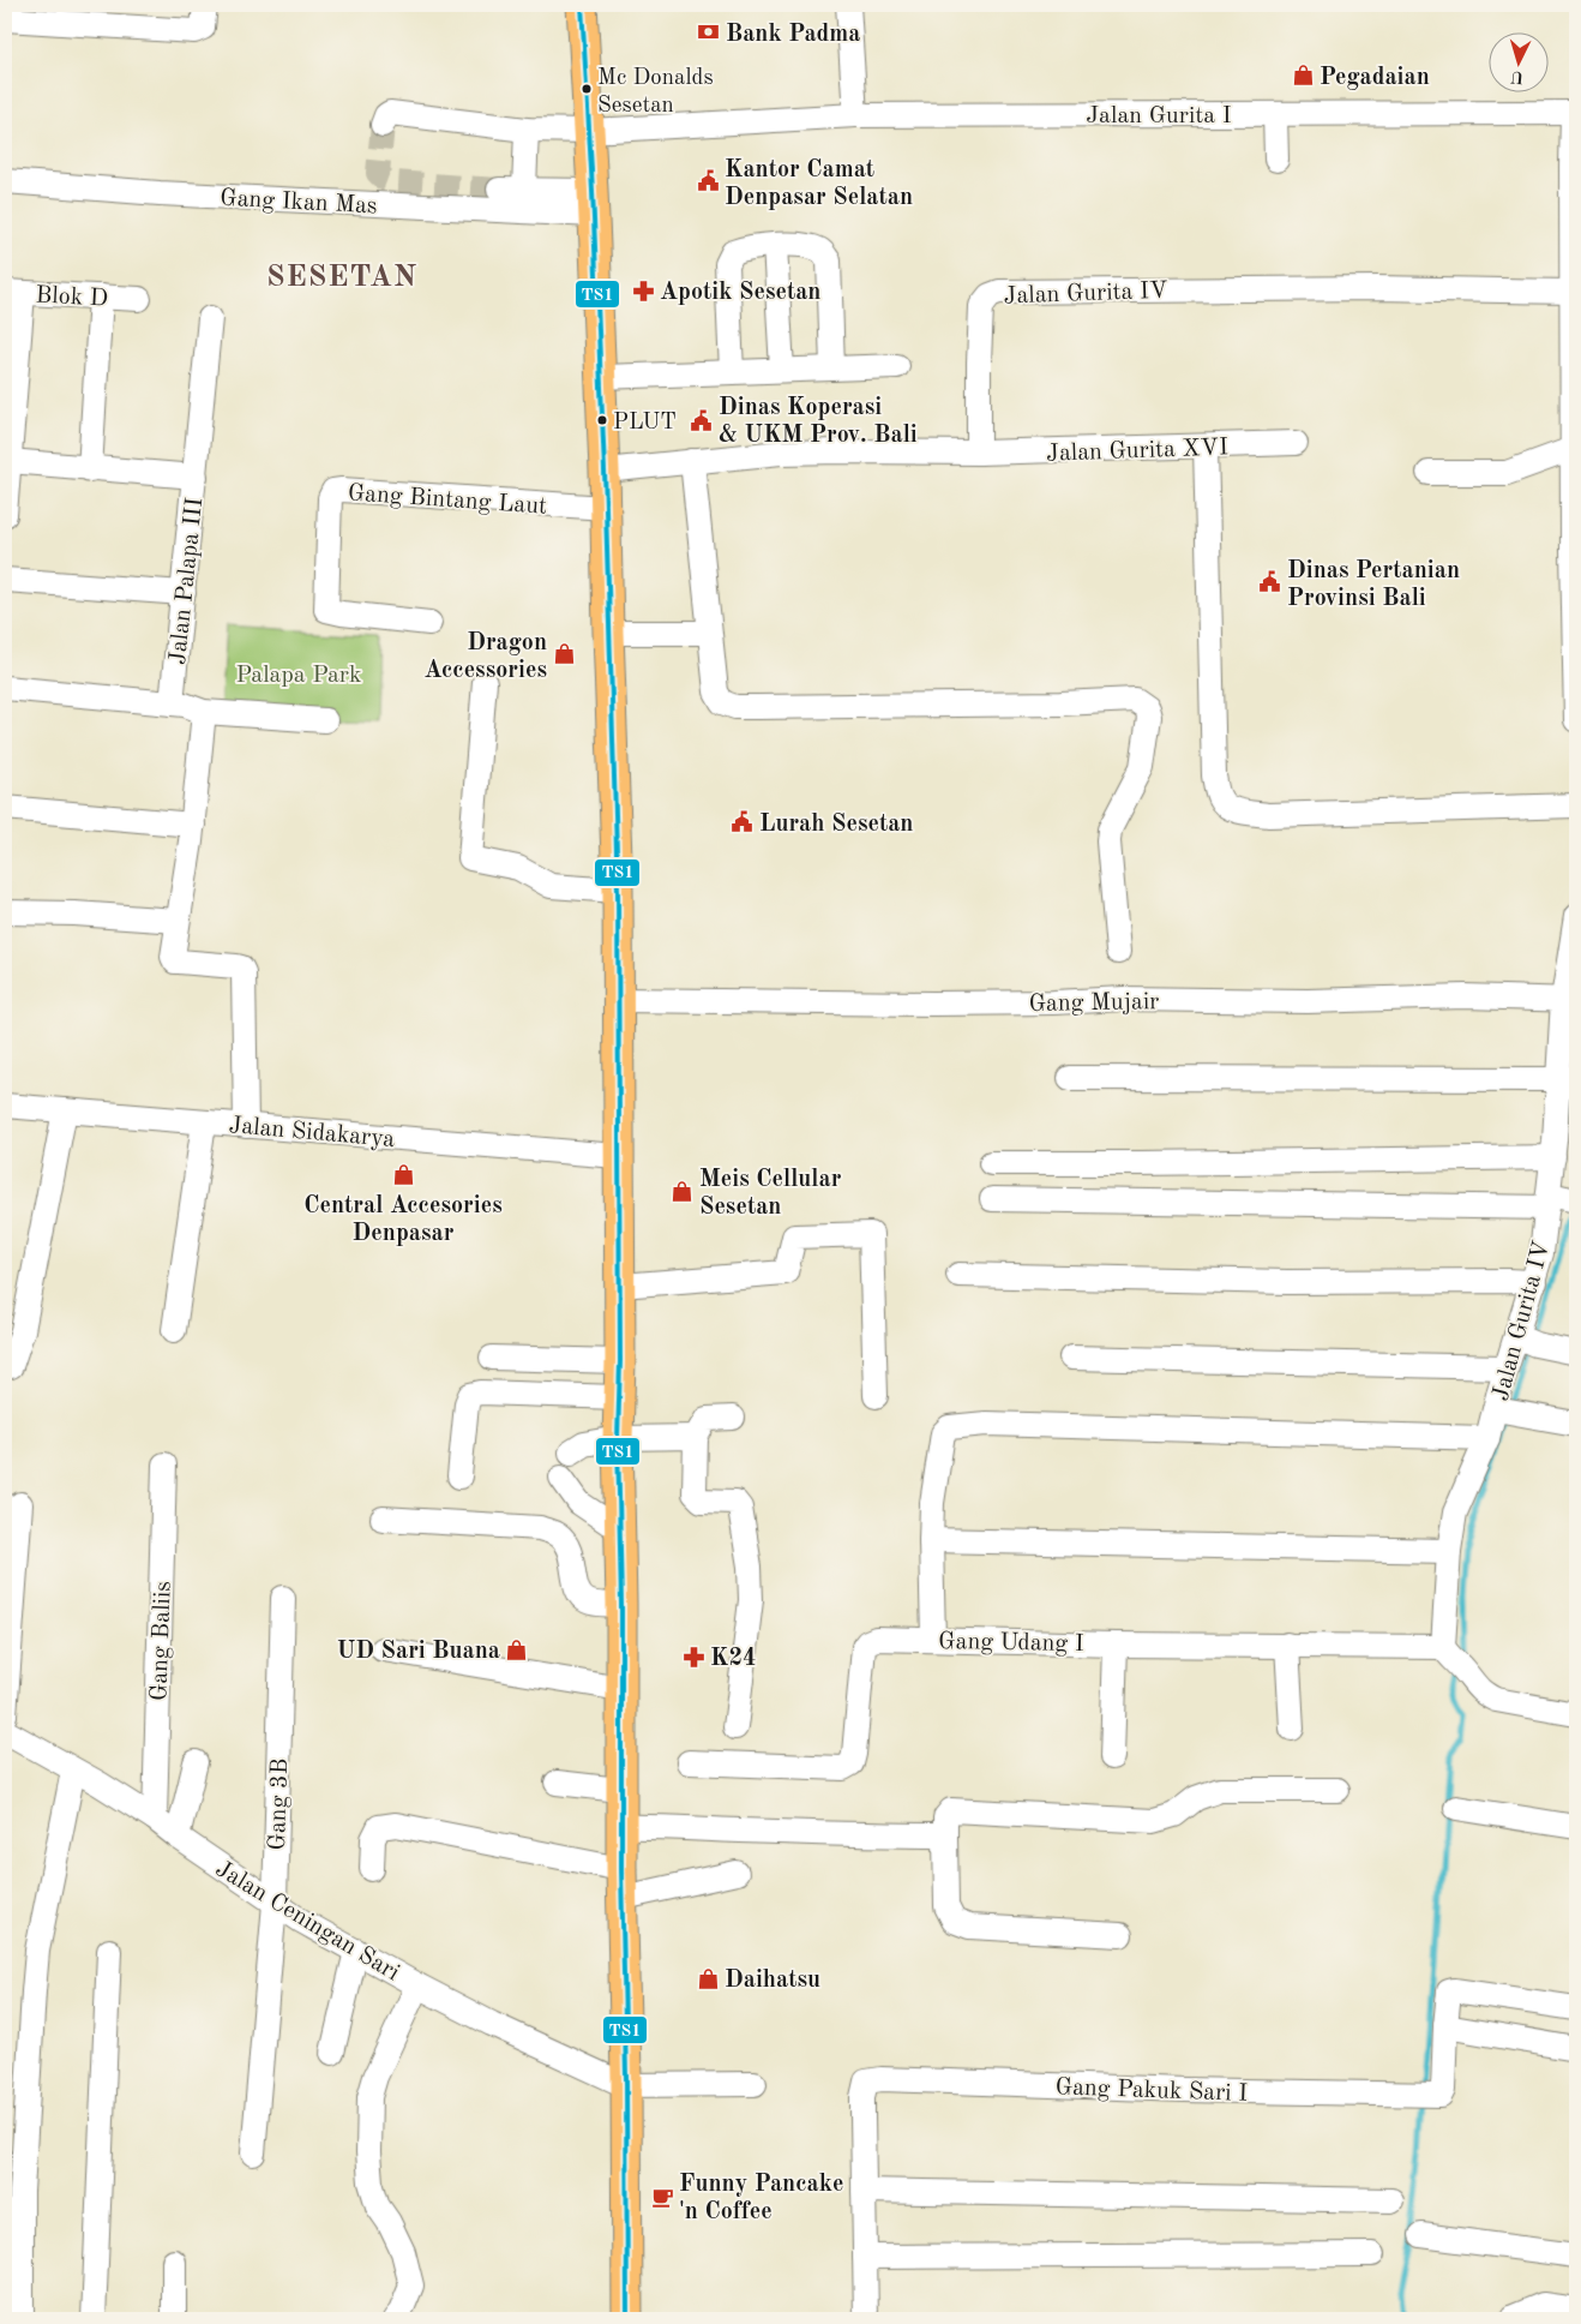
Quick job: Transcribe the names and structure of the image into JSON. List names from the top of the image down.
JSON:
{
  "streets": {
    "street": [
      "Jalan Gurita I",
      "Gang Ikan Mas",
      "Jalan Gurita IV",
      "Blok D",
      "Jalan Gurita XVI",
      "Gang Bintang Laut",
      "Jalan Palapa III",
      "Gang Mujair",
      "Jalan Sidakarya",
      "Gang Baliis",
      "Gang Udang I",
      "Gang 3B",
      "Jalan Ceningan Sari",
      "Gang Pakuk Sari I"
    ]
  },
  "crossings": [
    ["Jalan Gurita IV", "Jalan Gurita XVI"],
    ["Jalan Gurita IV", "Gang Mujair"],
    ["Jalan Gurita IV", "Gang Udang I"],
    ["Gang Baliis", "Jalan Ceningan Sari"],
    ["Gang 3B", "Jalan Ceningan Sari"]
  ],
  "districts": ["SESETAN"],
  "parks": ["Palapa Park"],
  "places": {
    "bank": ["Bank Padma"],
    "shop": [
      "Pegadaian",
      "Dragon Accessories",
      "Central Accesories Denpasar",
      "Meis Cellular Sesetan",
      "UD Sari Buana",
      "Daihatsu"
    ],
    "other": ["Mc Donalds Sesetan", "PLUT"],
    "public building": [
      "Kantor Camat Denpasar Selatan",
      "Dinas Koperasi & UKM Prov. Bali",
      "Dinas Pertanian Provinsi Bali",
      "Lurah Sesetan"
    ],
    "pharmacy": ["Apotik Sesetan", "K24"],
    "cafe": ["Funny Pancake 'n Coffee"]
  },
  "lines": ["transit line TS1"],
  "north": "bottom"
}
